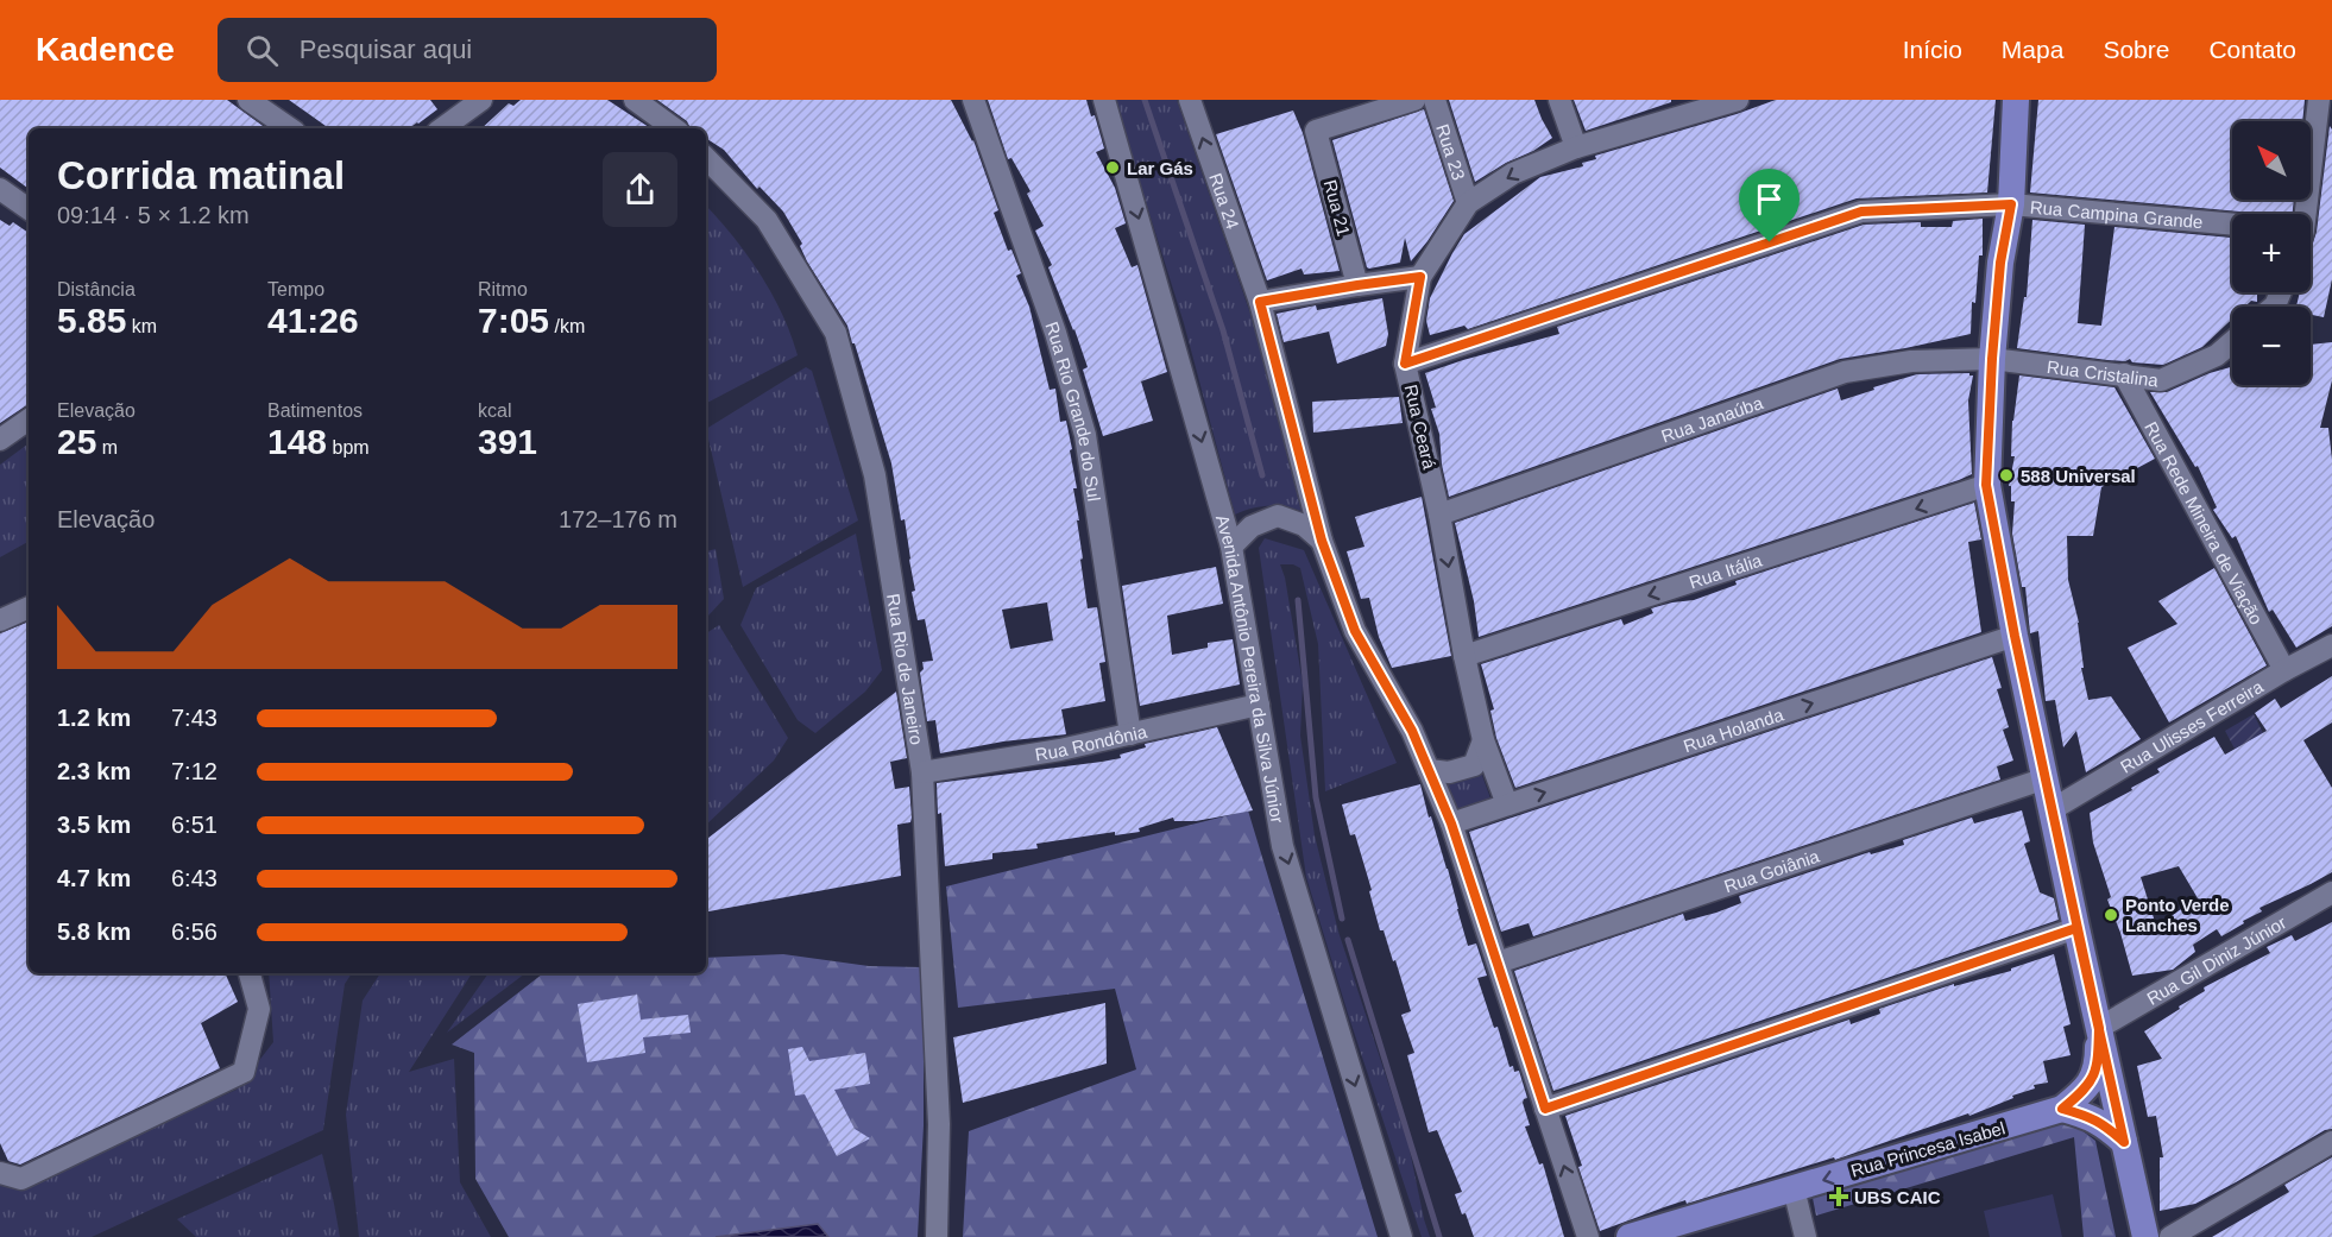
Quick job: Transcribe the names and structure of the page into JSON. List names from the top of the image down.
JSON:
{
  "streets": {
    "main road": ["Rua Princesa Isabel"],
    "street": [
      "Rua 23",
      "Rua 24",
      "Rua 21",
      "Rua Campina Grande",
      "Rua Cristalina",
      "Rua Rio Grande do Sul",
      "Rua Janaúba",
      "Rua Ceará",
      "Rua Rede Mineira de Viação",
      "Rua Itália",
      "Avenida Antônio Pereira da Silva Júnior",
      "Rua Rio de Janeiro",
      "Rua Ulisses Ferreira",
      "Rua Holanda",
      "Rua Rondônia",
      "Rua Goiânia",
      "Rua Gil Diniz Júnior"
    ]
  },
  "crossings": [
    ["Rua 23", "Rua Ceará"],
    ["Rua 24", "Rua Holanda"],
    ["Rua 24", "Rua Goiânia"],
    ["Rua Campina Grande", "Rua Ceará"],
    ["Rua Cristalina", "Rua Janaúba"],
    ["Rua Cristalina", "Rua Rede Mineira de Viação"],
    ["Rua Rio Grande do Sul", "Rua Rondônia"],
    ["Rua Janaúba", "Rua Ceará"],
    ["Rua Ceará", "Rua Itália"],
    ["Rua Ceará", "Rua Holanda"],
    ["Rua Rede Mineira de Viação", "Rua Ulisses Ferreira"],
    ["Avenida Antônio Pereira da Silva Júnior", "Rua Rondônia"],
    ["Rua Rio de Janeiro", "Rua Rondônia"],
    ["Rua Gil Diniz Júnior", "Rua Princesa Isabel"]
  ],
  "one_way": [
    "Rua Itália",
    "Avenida Antônio Pereira da Silva Júnior",
    "Rua Holanda",
    "Rua Princesa Isabel"
  ],
  "places": {
    "other": ["Lar Gás", "588 Universal", "Ponto Verde Lanches"],
    "health": ["UBS CAIC"]
  },
  "north": "top left",
  "page": {
    "header": "Kadence",
    "search": "Pesquisar aqui",
    "nav": [
      "Início",
      "Mapa",
      "Sobre",
      "Contato"
    ],
    "map_buttons": ["+", "−"],
    "heading": ["Corrida matinal", "09:14 · 5 × 1.2 km"],
    "stats": [
      ["Distância", "5.85 km"],
      ["Tempo", "41:26"],
      ["Ritmo", "7:05 /km"],
      ["Elevação", "25 m"],
      ["Batimentos", "148 bpm"],
      ["kcal", "391"]
    ],
    "chart": ["Elevação", "172–176 m"],
    "list": [
      {
        "name": "1.2 km",
        "note": "7:43"
      },
      {
        "name": "2.3 km",
        "note": "7:12"
      },
      {
        "name": "3.5 km",
        "note": "6:51"
      },
      {
        "name": "4.7 km",
        "note": "6:43"
      },
      {
        "name": "5.8 km",
        "note": "6:56"
      }
    ]
  }
}
